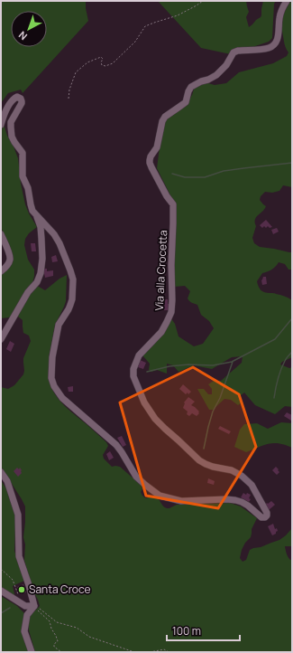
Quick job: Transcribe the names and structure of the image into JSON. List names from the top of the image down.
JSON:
{
  "streets": {
    "street": ["Via alla Crocetta"]
  },
  "places": ["Santa Croce"],
  "scale_bar": "100 m",
  "north": "bottom left"
}
